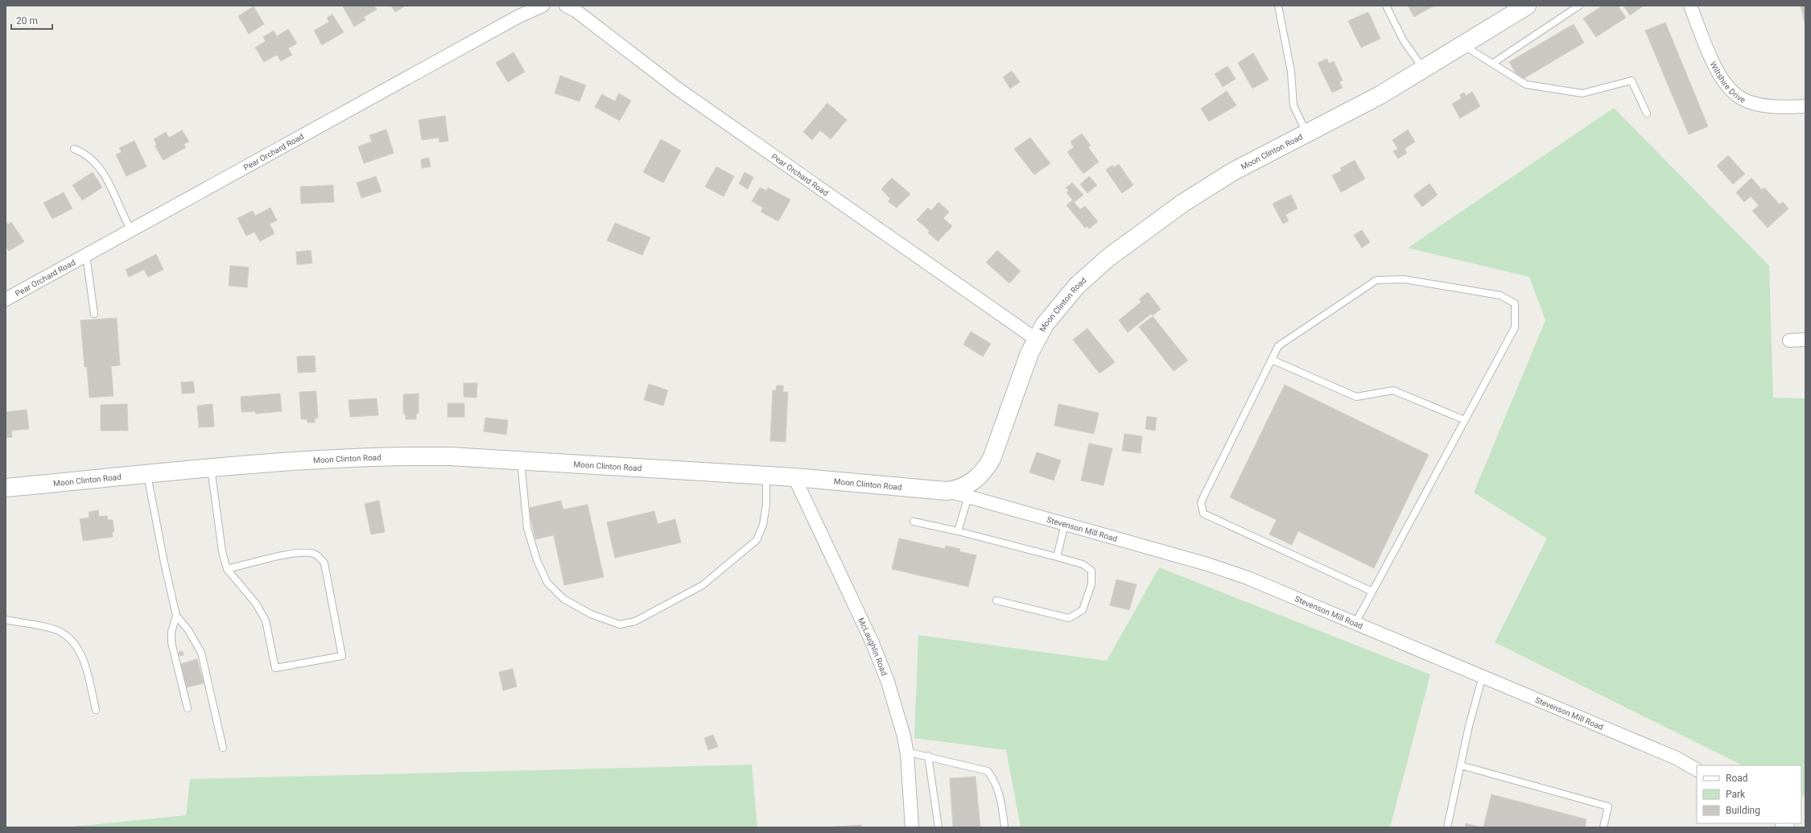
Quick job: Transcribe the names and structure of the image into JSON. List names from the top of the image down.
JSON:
{
  "streets": {
    "street": [
      "Wiltshire Drive",
      "Pear Orchard Road",
      "Moon Clinton Road",
      "Stevenson Mill Road",
      "McLaughlin Road"
    ]
  },
  "crossings": [
    ["Pear Orchard Road", "Moon Clinton Road"],
    ["Moon Clinton Road", "Stevenson Mill Road"],
    ["Moon Clinton Road", "McLaughlin Road"]
  ],
  "legend": ["Road", "Park", "Building"],
  "scale_bar": "20 m"
}
